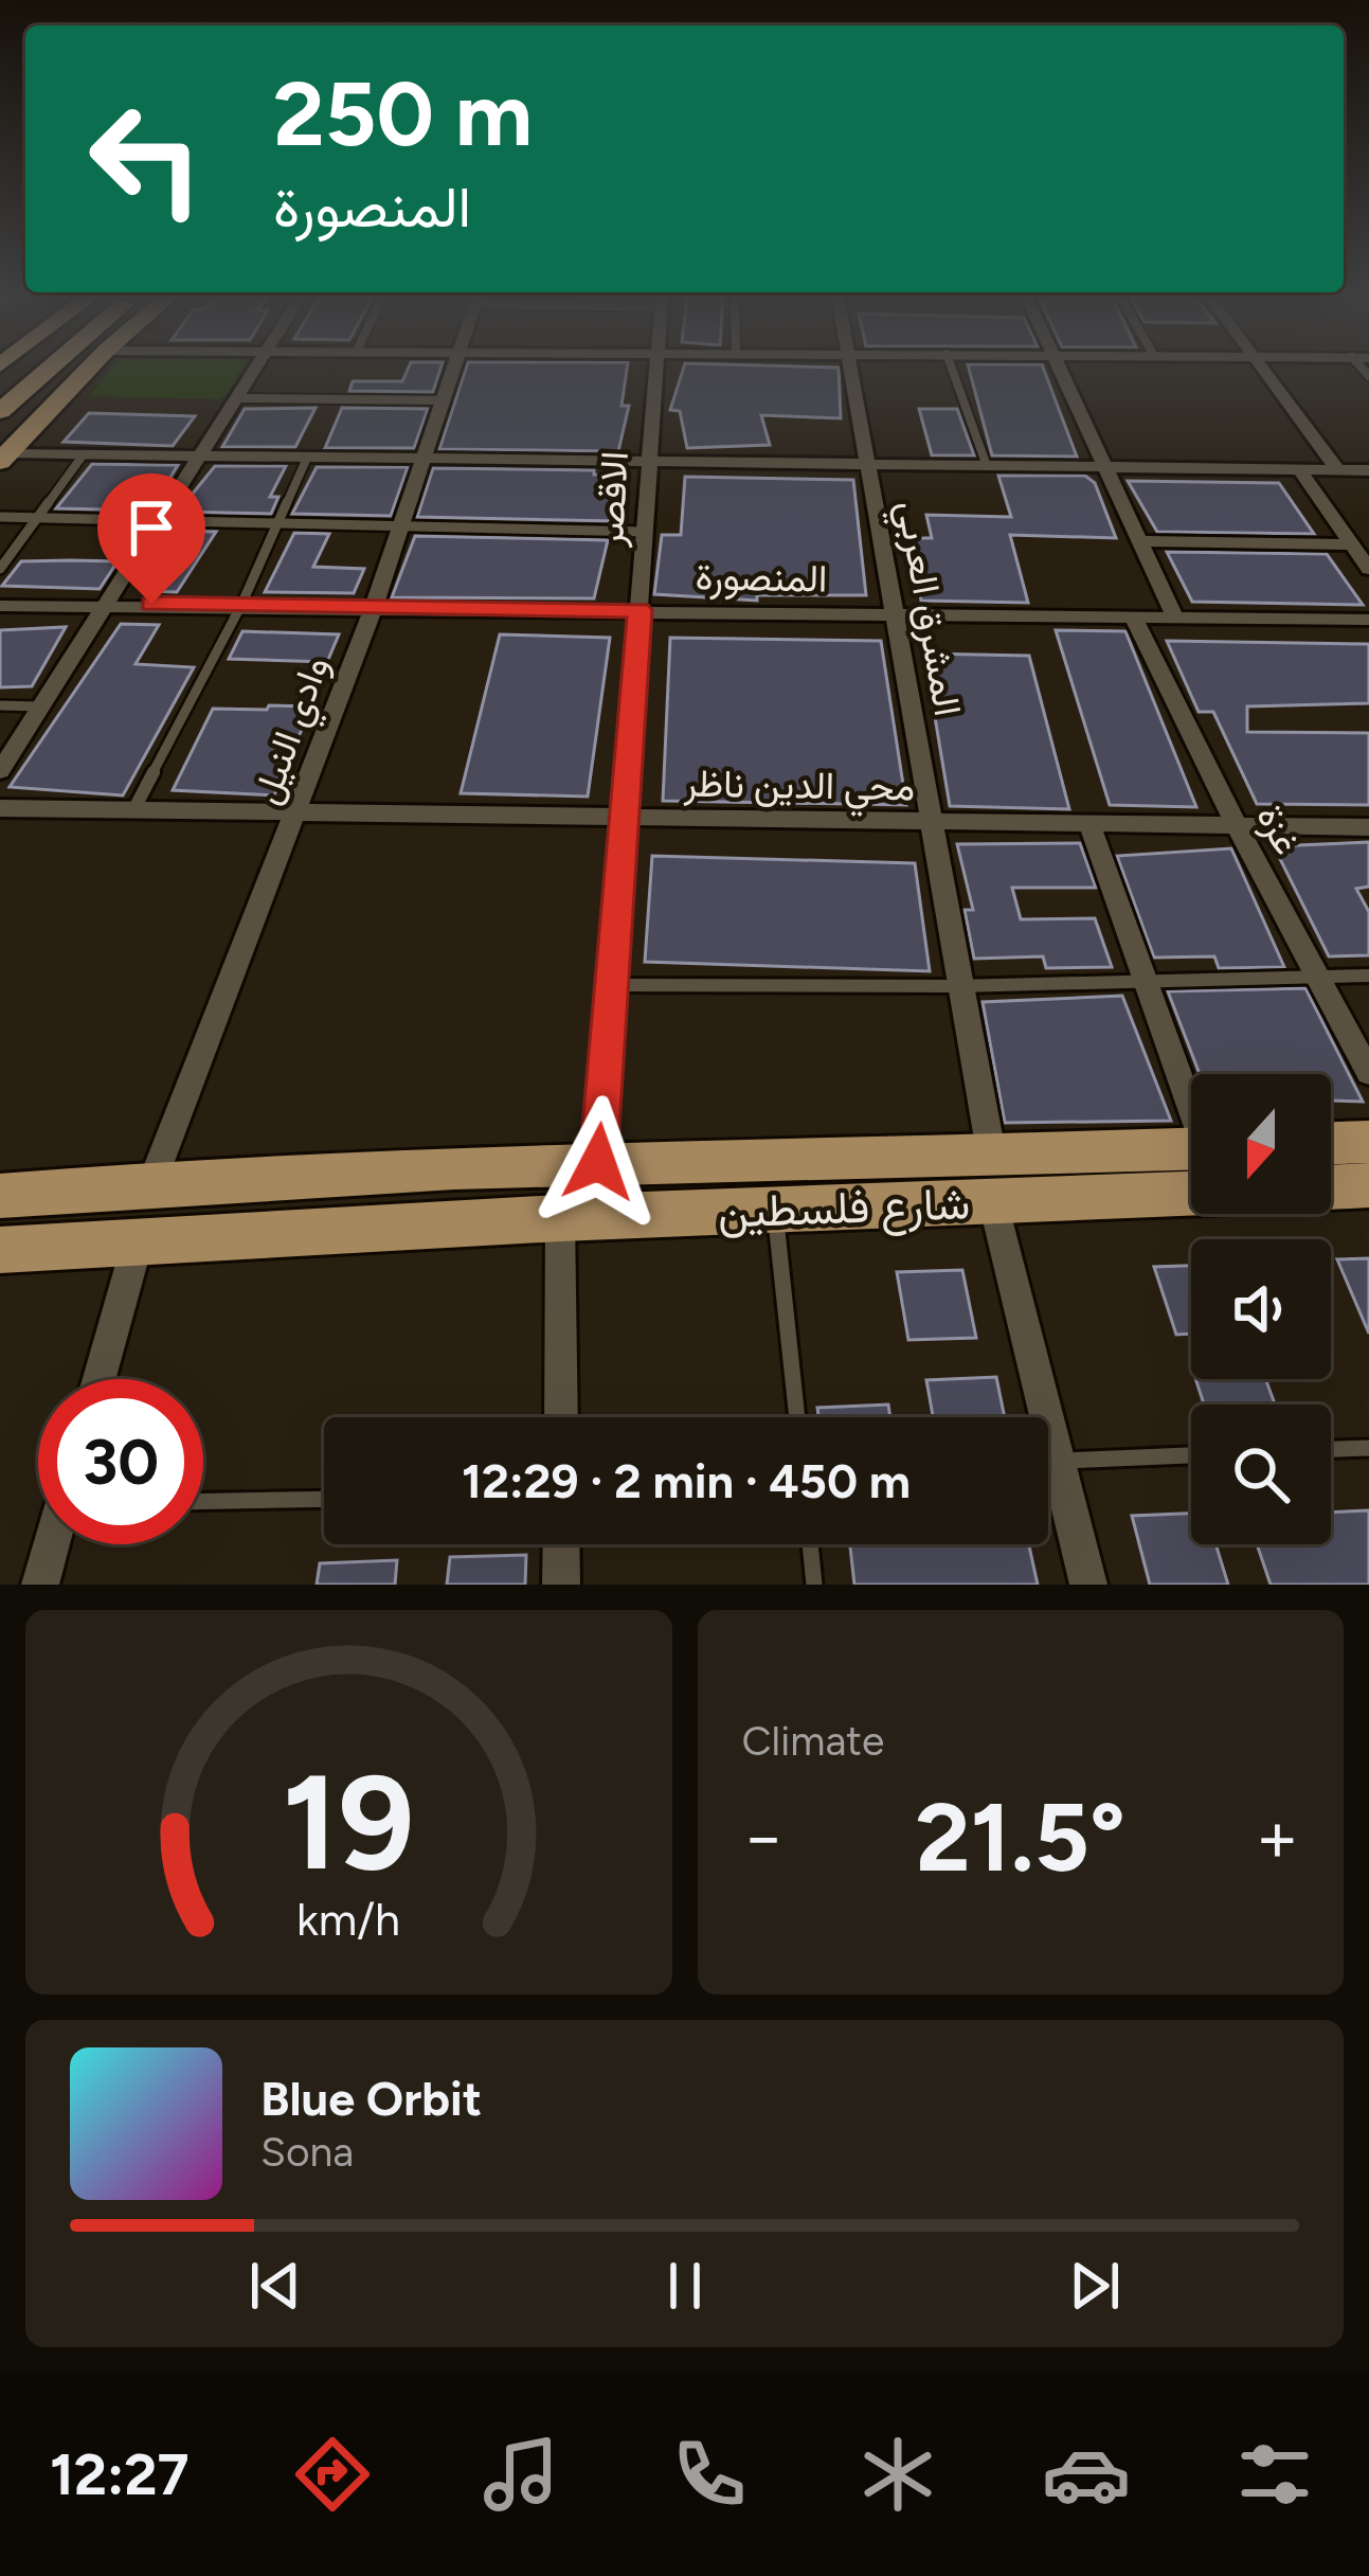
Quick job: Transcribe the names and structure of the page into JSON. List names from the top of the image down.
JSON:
{
  "streets": {
    "main road": ["شارع فلسطين"],
    "street": [
      "الاقصر",
      "المنصورة",
      "المشرق العربي",
      "وادي النيل",
      "محي الدين ناظر",
      "غزة"
    ]
  },
  "crossings": [
    ["الاقصر", "المنصورة"],
    ["الاقصر", "محي الدين ناظر"],
    ["الاقصر", "شارع فلسطين"],
    ["المنصورة", "المشرق العربي"],
    ["المنصورة", "وادي النيل"],
    ["المنصورة", "غزة"],
    ["المشرق العربي", "محي الدين ناظر"],
    ["المشرق العربي", "شارع فلسطين"],
    ["وادي النيل", "محي الدين ناظر"],
    ["وادي النيل", "شارع فلسطين"],
    ["محي الدين ناظر", "غزة"]
  ],
  "north": "bottom",
  "page": {
    "turn": ["250 m", "المنصورة"],
    "limit": "30",
    "trip": "12:29 · 2 min · 450 m",
    "tile": "Climate",
    "heat": ["−", "21.5°", "+"],
    "song": ["Blue Orbit", "Sona"],
    "tabs": "12:27",
    "gauge": ["19", "km/h"]
  }
}
